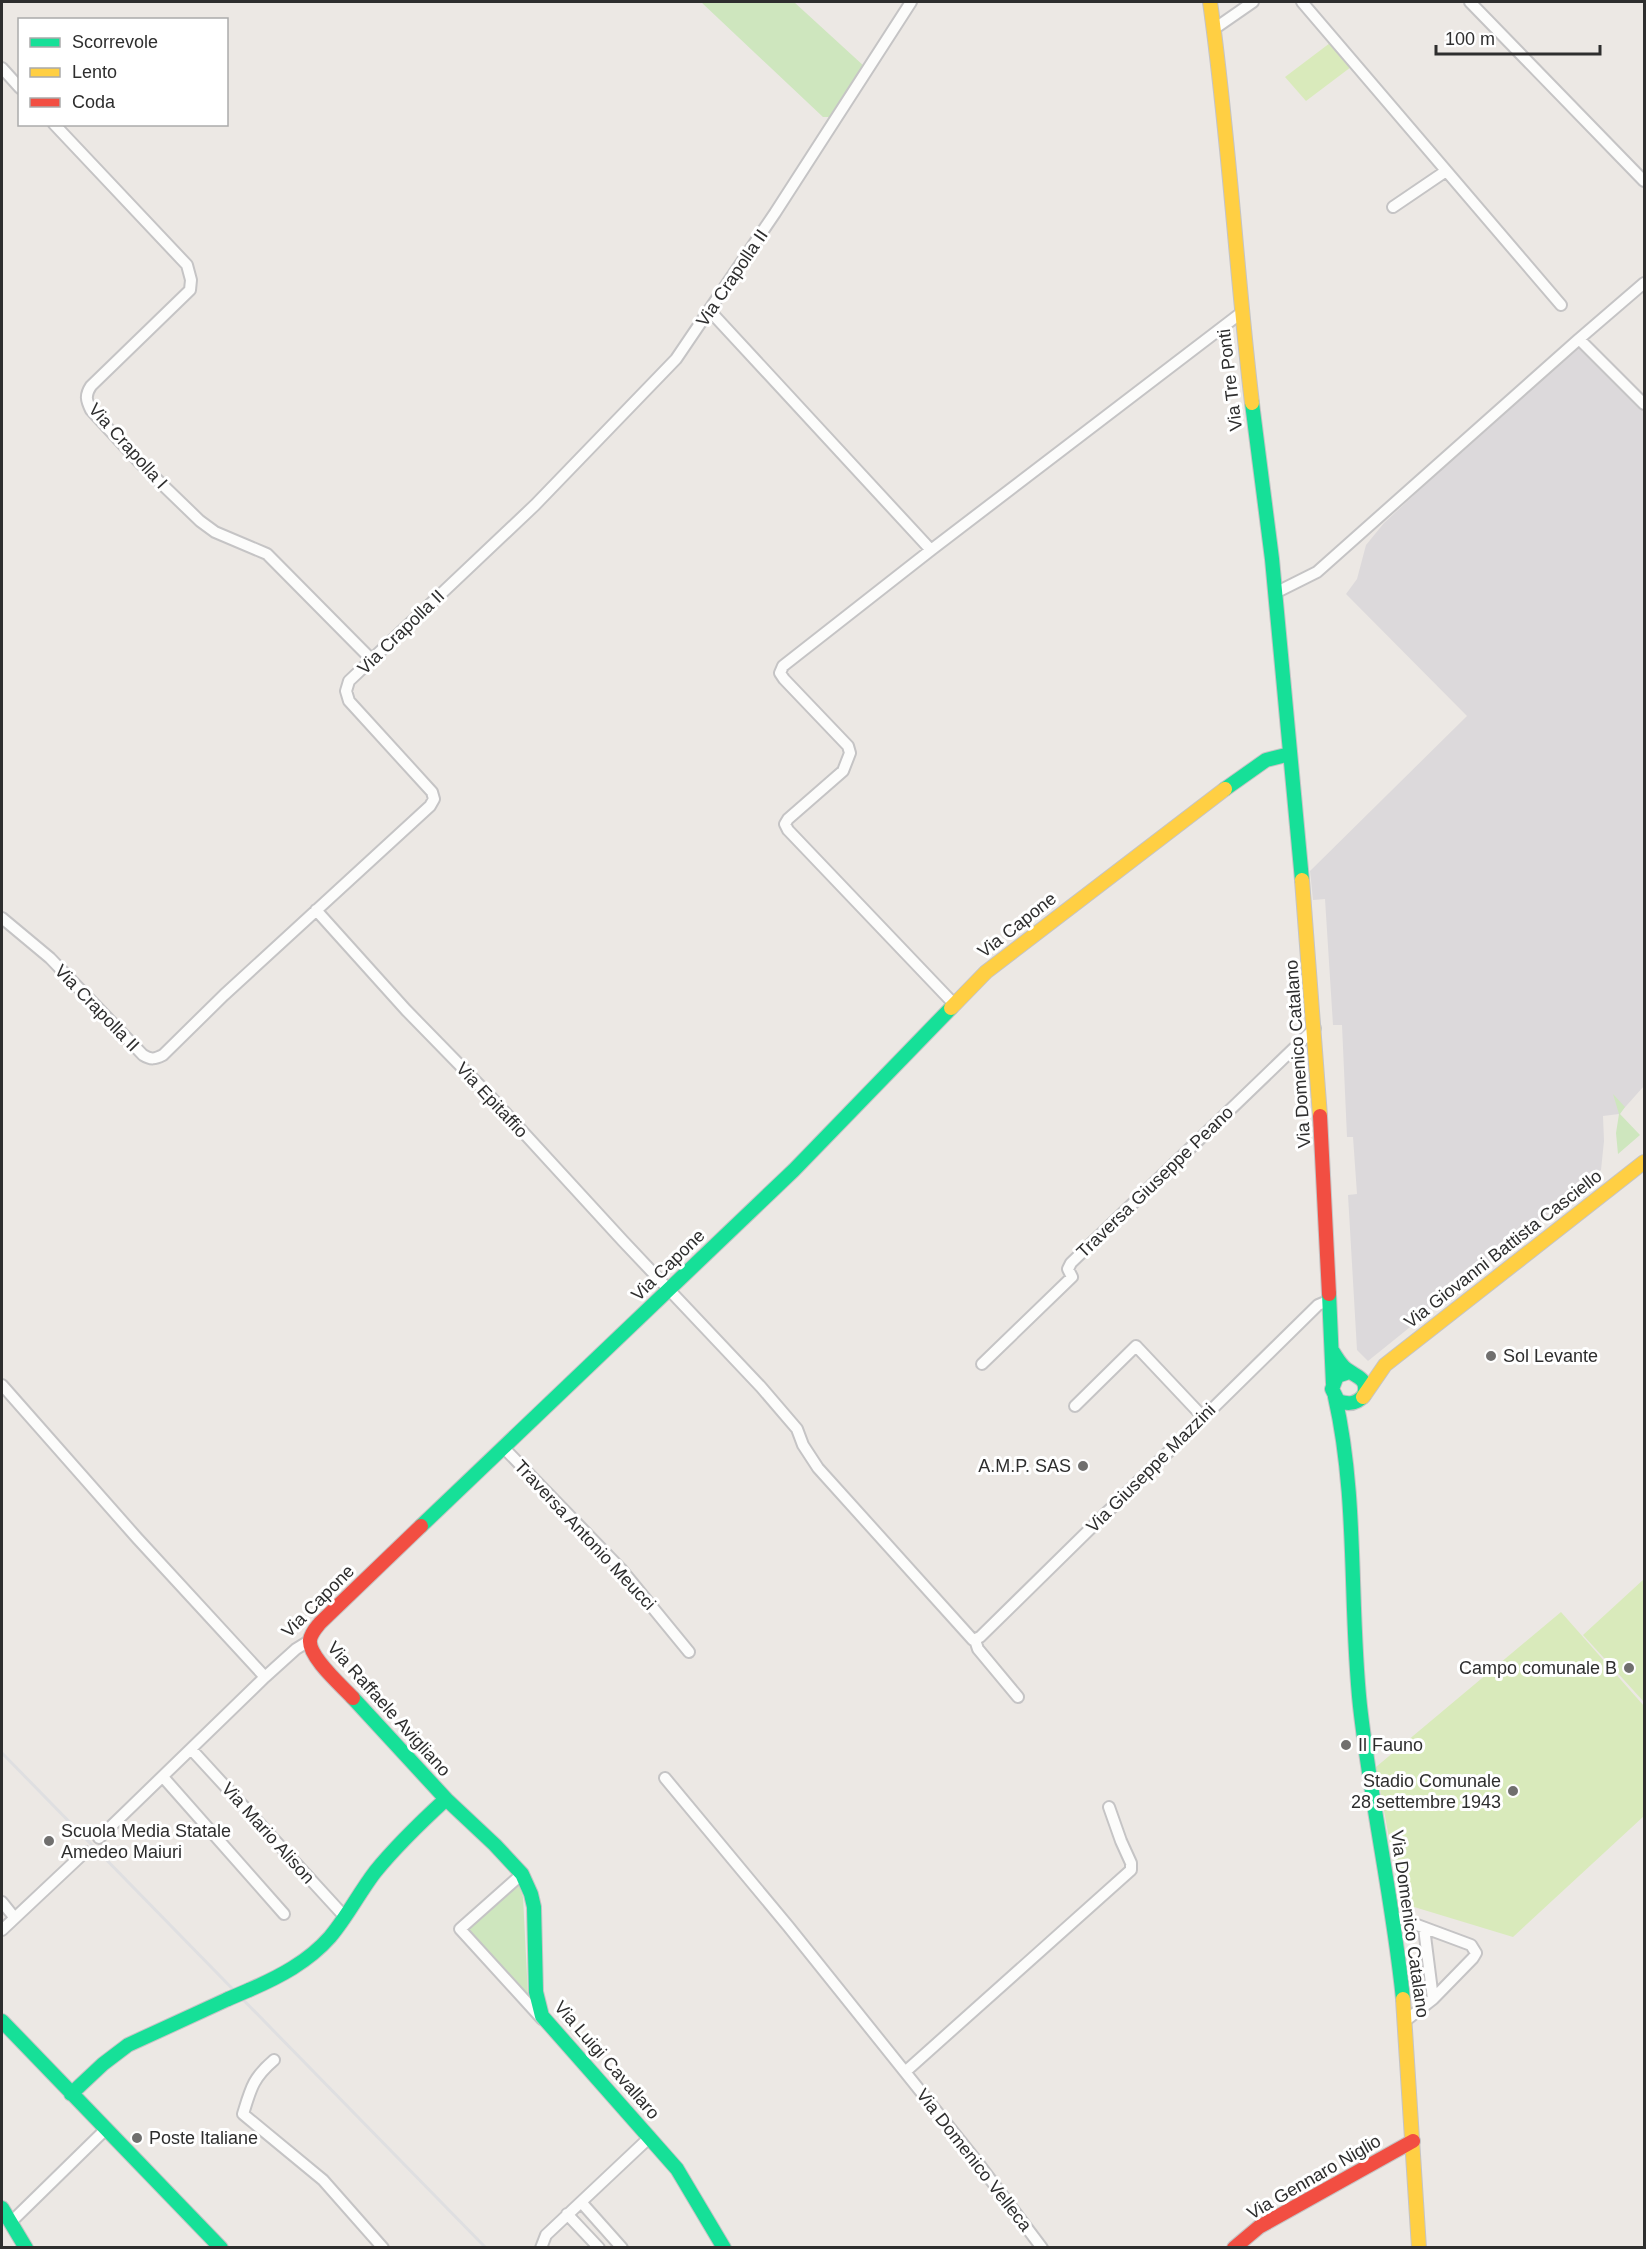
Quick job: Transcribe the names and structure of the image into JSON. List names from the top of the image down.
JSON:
{
  "streets": {
    "street": [
      "Via Crapolla II",
      "Via Tre Ponti",
      "Via Crapolla I",
      "Via Capone",
      "Via Domenico Catalano",
      "Via Epitaffio",
      "Traversa Giuseppe Peano",
      "Via Giovanni Battista Casciello",
      "Via Giuseppe Mazzini",
      "Traversa Antonio Meucci",
      "Via Raffaele Avigliano",
      "Via Mario Alison",
      "Via Luigi Cavallaro",
      "Via Domenico Velleca",
      "Via Gennaro Niglio"
    ]
  },
  "crossings": [
    ["Via Crapolla II", "Via Crapolla I"],
    ["Via Crapolla II", "Via Epitaffio"],
    ["Via Tre Ponti", "Via Capone"],
    ["Via Tre Ponti", "Via Domenico Catalano"],
    ["Via Capone", "Via Domenico Catalano"],
    ["Via Capone", "Via Epitaffio"],
    ["Via Capone", "Traversa Antonio Meucci"],
    ["Via Capone", "Via Raffaele Avigliano"],
    ["Via Capone", "Via Mario Alison"],
    ["Via Domenico Catalano", "Traversa Giuseppe Peano"],
    ["Via Domenico Catalano", "Via Giovanni Battista Casciello"],
    ["Via Domenico Catalano", "Via Giuseppe Mazzini"],
    ["Via Domenico Catalano", "Via Gennaro Niglio"],
    ["Via Raffaele Avigliano", "Via Luigi Cavallaro"]
  ],
  "places": [
    "Sol Levante",
    "A.M.P. SAS",
    "Campo comunale B",
    "Il Fauno",
    "Stadio Comunale 28 settembre 1943",
    "Scuola Media Statale Amedeo Maiuri",
    "Poste Italiane"
  ],
  "legend": ["Scorrevole", "Lento", "Coda"],
  "scale_bar": "100 m"
}
